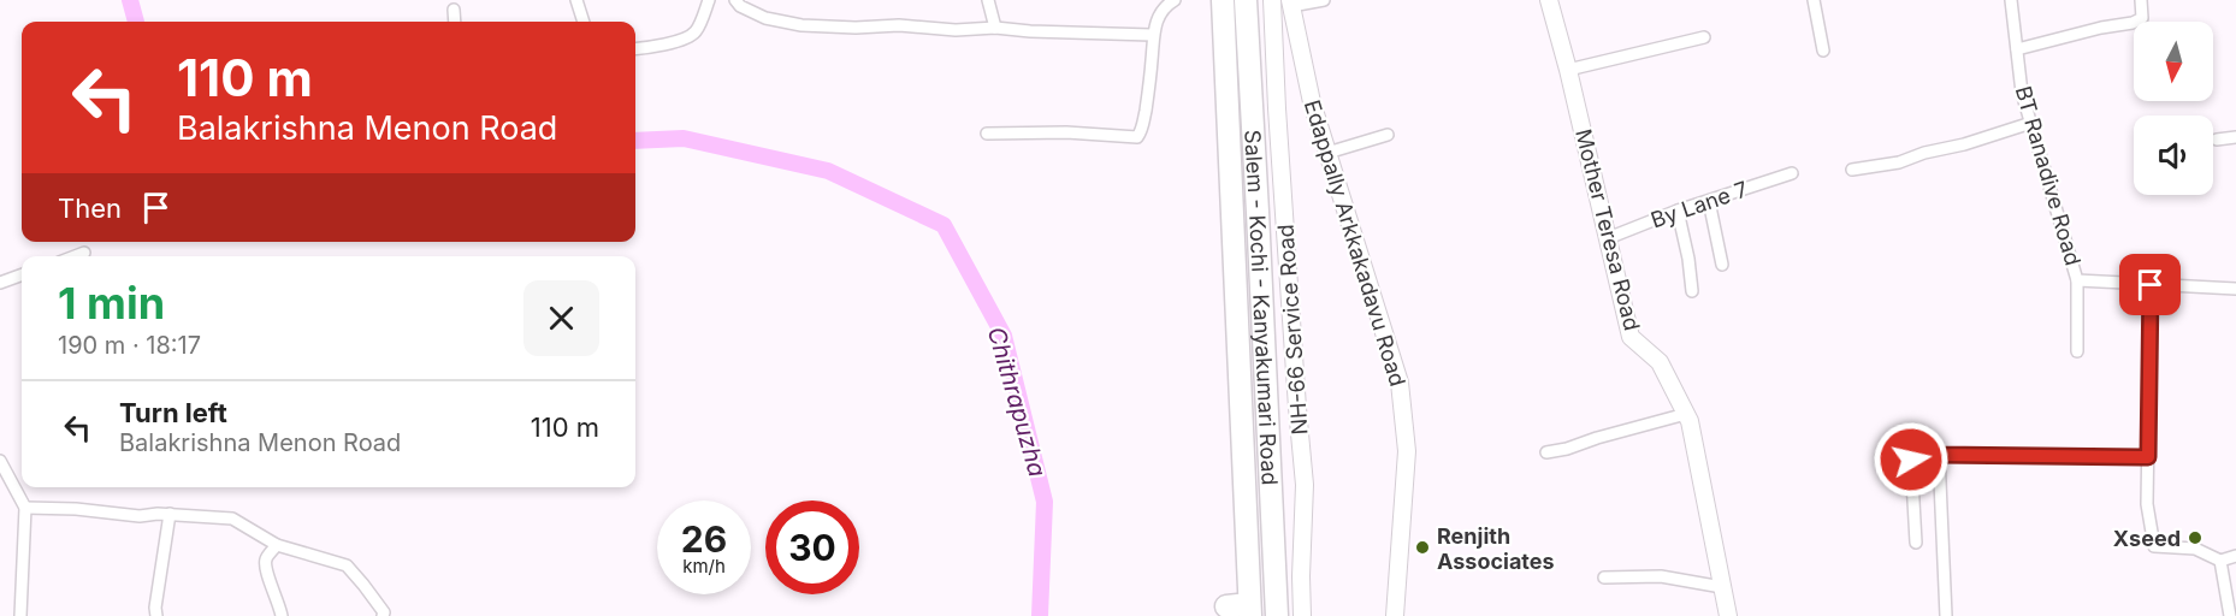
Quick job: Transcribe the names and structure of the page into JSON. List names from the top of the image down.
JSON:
{
  "streets": {
    "highway": ["Salem - Kochi - Kanyakumari Road"],
    "street": [
      "BT Ranadive Road",
      "By Lane 7",
      "Mother Teresa Road",
      "Edappally Arkkakadavu Road",
      "NH-66 Service Road"
    ]
  },
  "crossings": [
    ["By Lane 7", "Mother Teresa Road"]
  ],
  "water": ["Chithrapuzha"],
  "places": ["Xseed", "Renjith Associates"],
  "north": "bottom",
  "page": {
    "turn": ["110 m", "Balakrishna Menon Road"],
    "then": "Then",
    "heading": ["1 min", "190 m · 18:17"],
    "list": [
      {
        "name": "Turn left",
        "note": "Balakrishna Menon Road",
        "value": "110 m"
      }
    ],
    "speed": "26 km/h",
    "limit": "30"
  }
}
